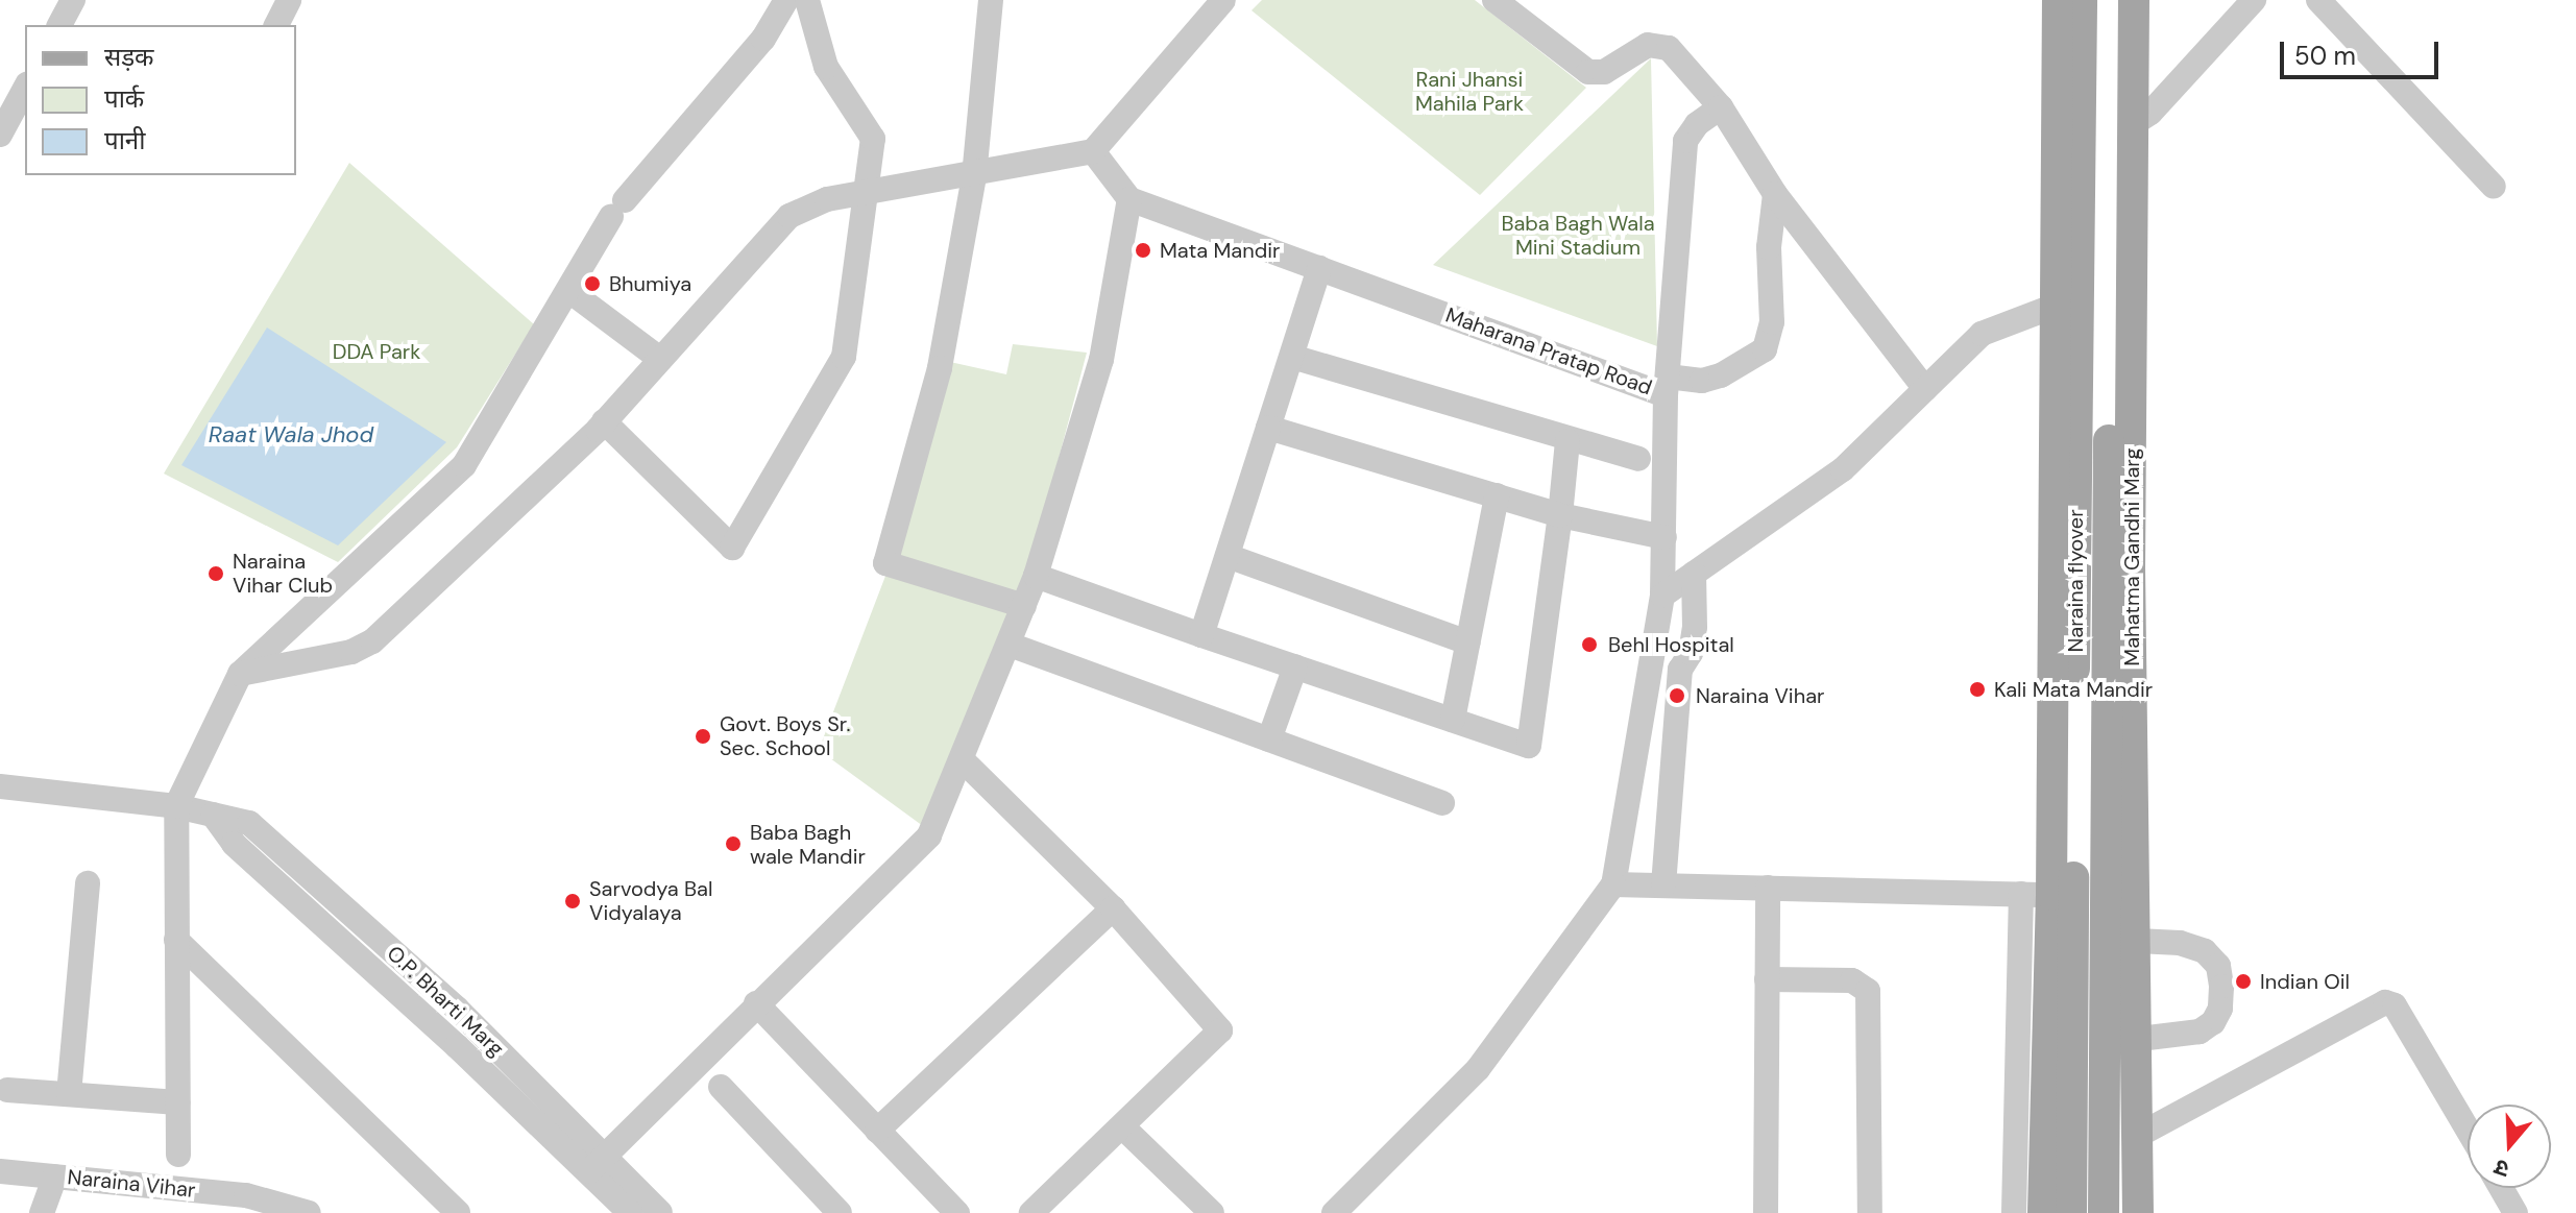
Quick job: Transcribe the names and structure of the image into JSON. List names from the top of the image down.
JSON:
{
  "streets": {
    "main road": ["Mahatma Gandhi Marg", "Naraina flyover"],
    "street": ["Maharana Pratap Road", "O.P. Bharti Marg", "Naraina Vihar"]
  },
  "water": ["Raat Wala Jhod"],
  "parks": ["Rani Jhansi Mahila Park", "Baba Bagh Wala Mini Stadium", "DDA Park"],
  "places": [
    "Mata Mandir",
    "Bhumiya",
    "Naraina Vihar Club",
    "Behl Hospital",
    "Kali Mata Mandir",
    "Naraina Vihar",
    "Govt. Boys Sr. Sec. School",
    "Baba Bagh wale Mandir",
    "Sarvodya Bal Vidyalaya",
    "Indian Oil"
  ],
  "legend": ["सड़क", "पार्क", "पानी"],
  "scale_bar": "50 m",
  "north": "bottom"
}
